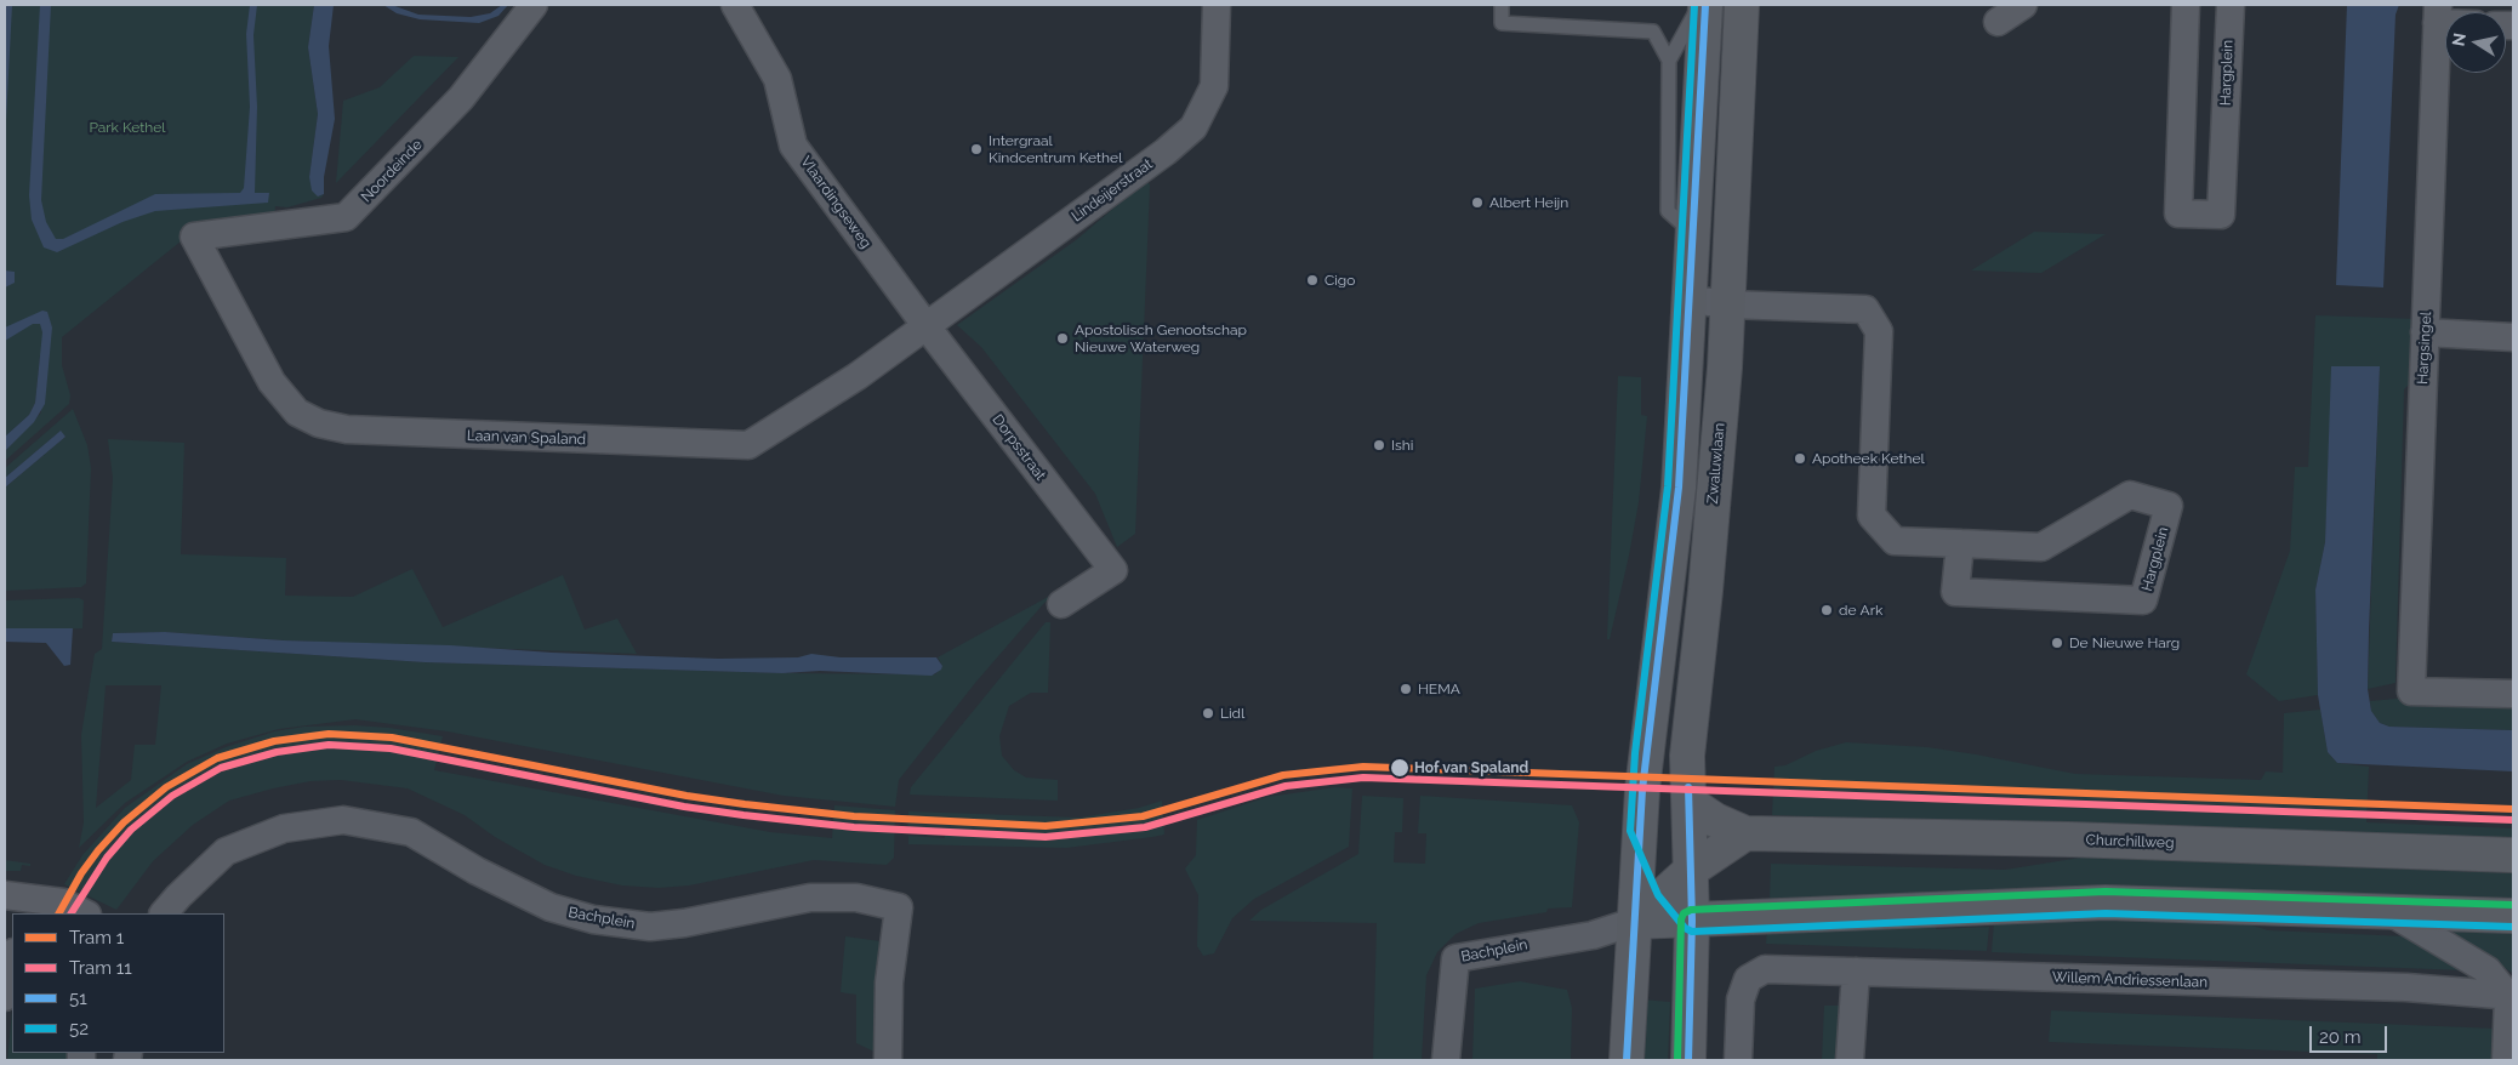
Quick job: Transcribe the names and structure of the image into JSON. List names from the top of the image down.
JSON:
{
  "streets": {
    "main road": ["Zwaluwlaan", "Churchillweg"],
    "street": [
      "Hargplein",
      "Noordeinde",
      "Lindeijerstraat",
      "Vlaardingseweg",
      "Hargsingel",
      "Laan van Spaland",
      "Dorpsstraat",
      "Bachplein",
      "Willem Andriessenlaan"
    ]
  },
  "crossings": [
    ["Hargplein", "Zwaluwlaan"],
    ["Noordeinde", "Laan van Spaland"],
    ["Lindeijerstraat", "Vlaardingseweg"],
    ["Lindeijerstraat", "Laan van Spaland"],
    ["Lindeijerstraat", "Dorpsstraat"],
    ["Vlaardingseweg", "Laan van Spaland"],
    ["Vlaardingseweg", "Dorpsstraat"],
    ["Laan van Spaland", "Dorpsstraat"],
    ["Zwaluwlaan", "Churchillweg"]
  ],
  "parks": ["Park Kethel"],
  "places": [
    "Intergraal Kindcentrum Kethel",
    "Albert Heijn",
    "Cigo",
    "Apostolisch Genootschap Nieuwe Waterweg",
    "Ishi",
    "Apotheek Kethel",
    "de Ark",
    "De Nieuwe Harg",
    "HEMA",
    "Lidl",
    "Hof van Spaland"
  ],
  "lines": [
    "transit line 51",
    "transit line 52",
    "tram line 1",
    "tram line 11"
  ],
  "legend": [
    "Tram 1",
    "Tram 11",
    "51",
    "52"
  ],
  "scale_bar": "20 m",
  "north": "left"
}
